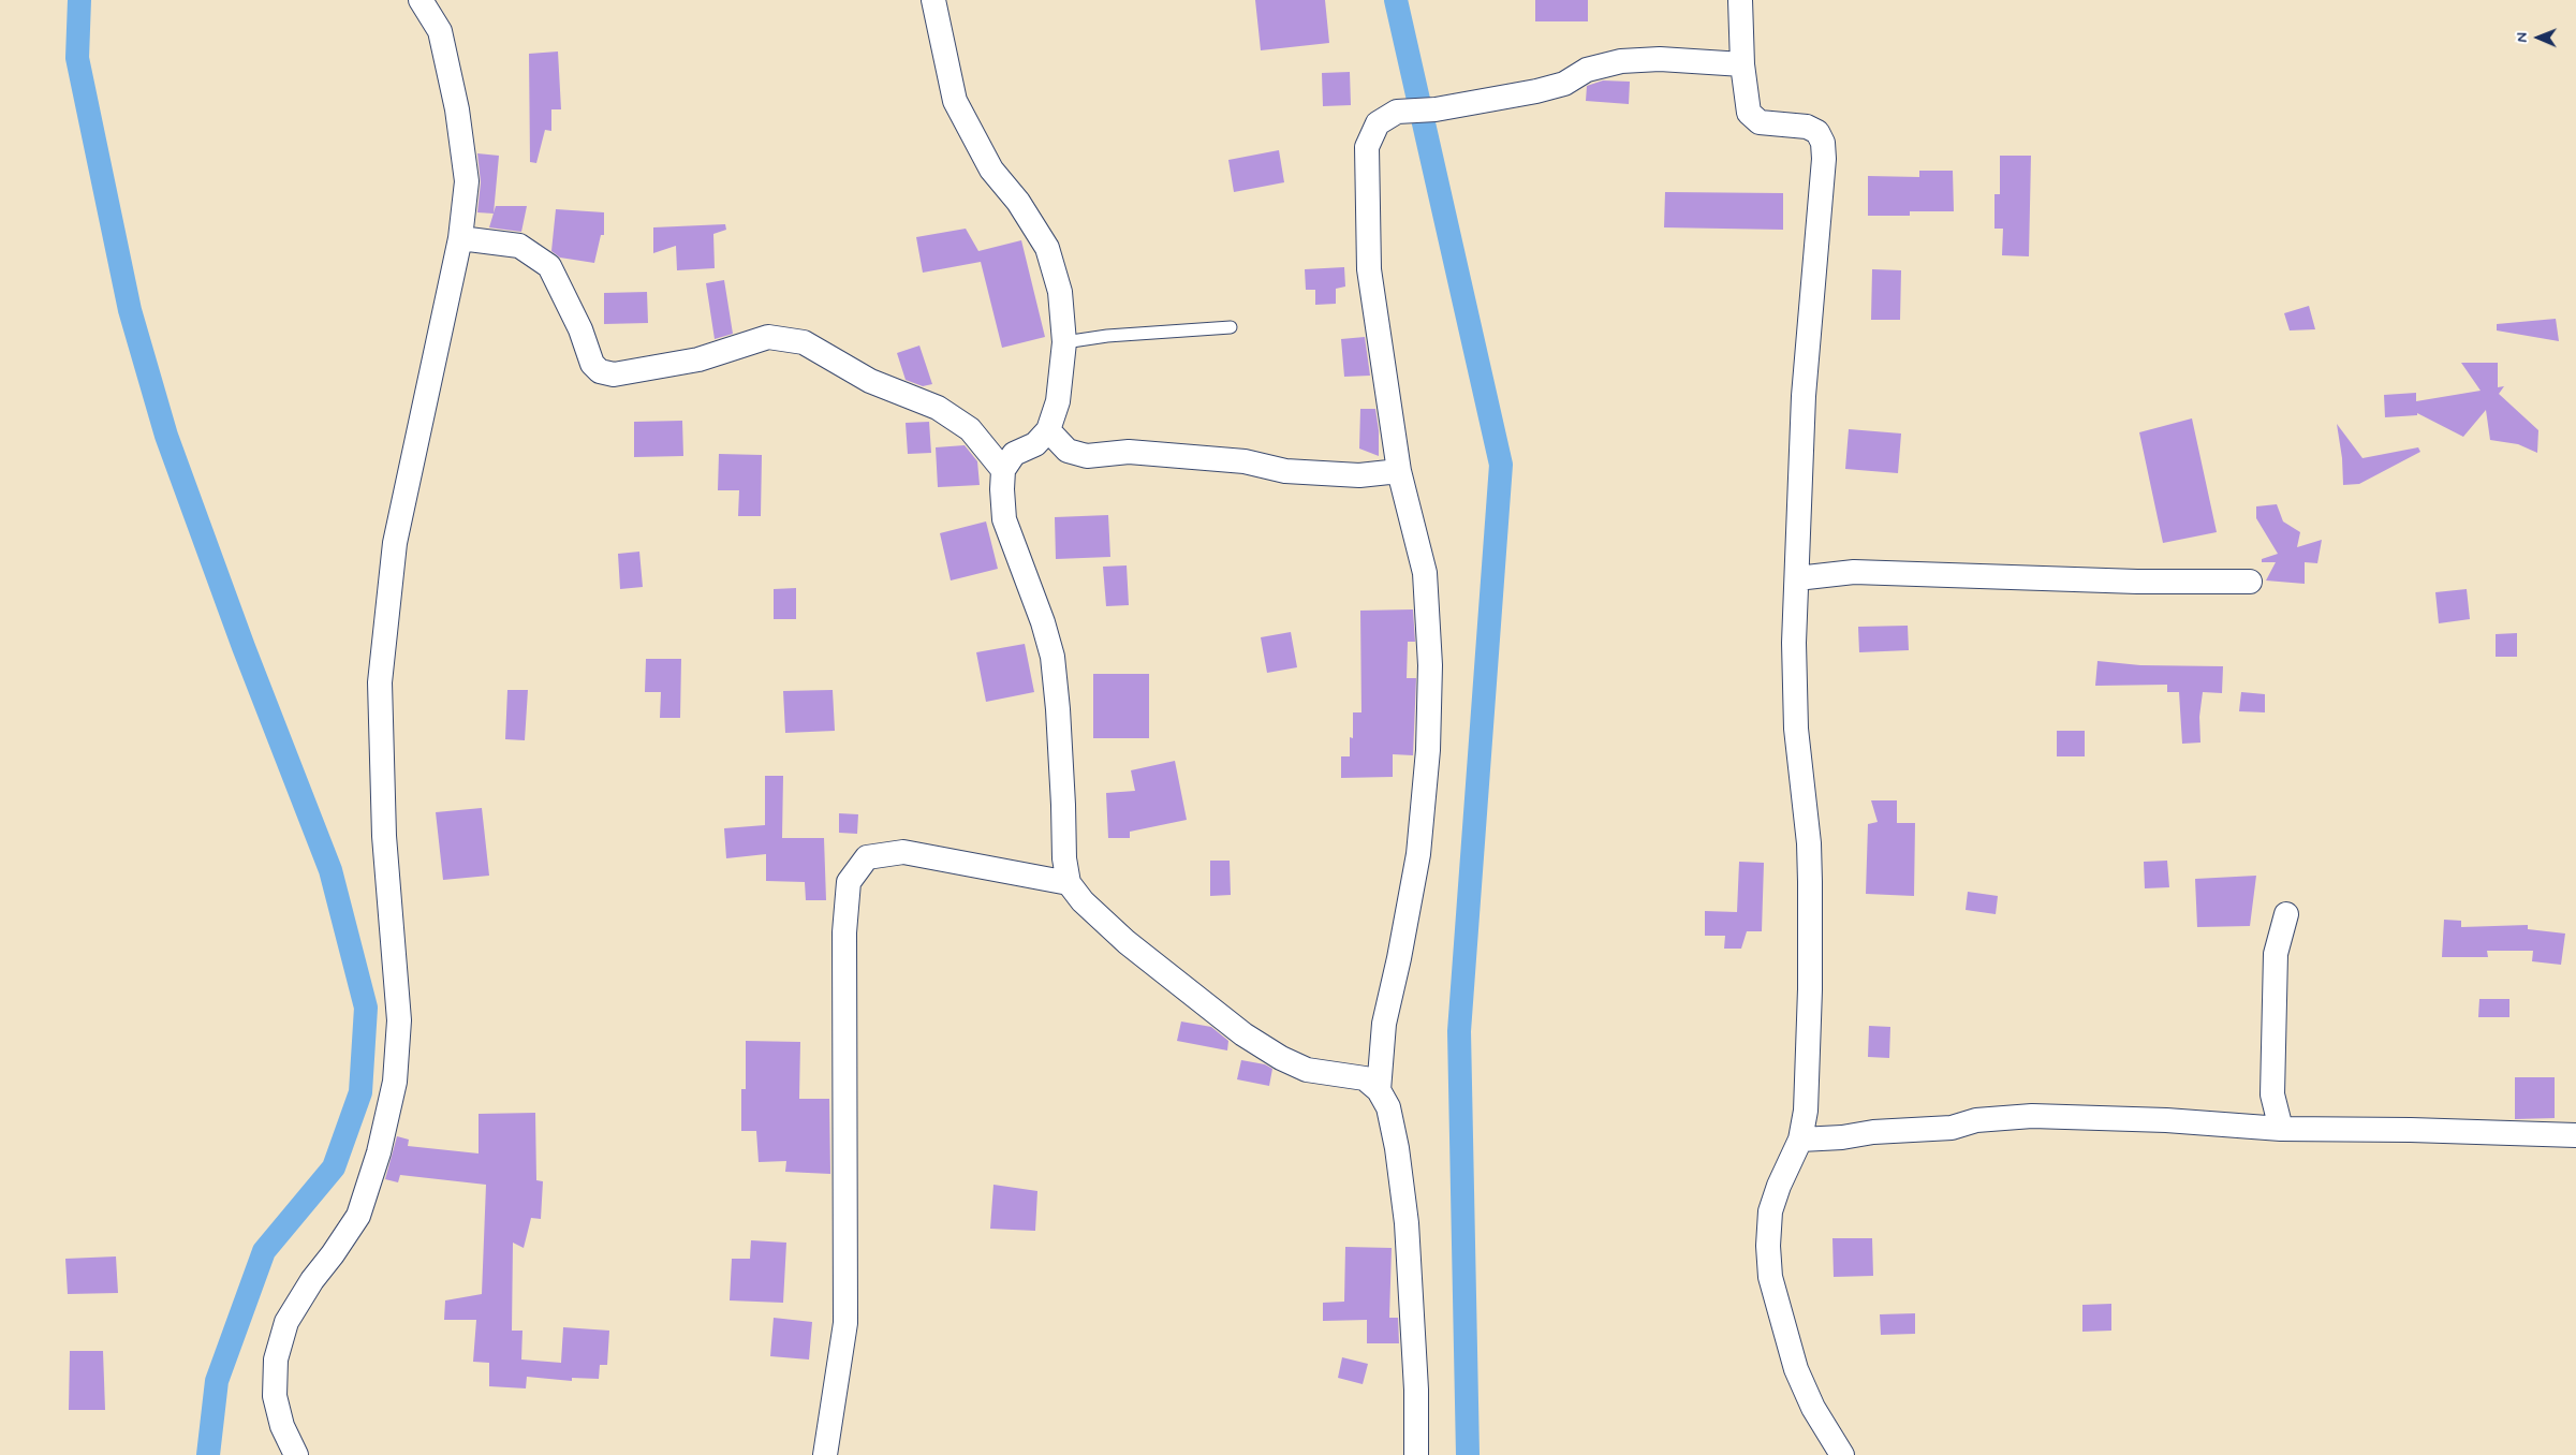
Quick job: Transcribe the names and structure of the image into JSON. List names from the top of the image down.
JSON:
{
  "north": "left"
}
